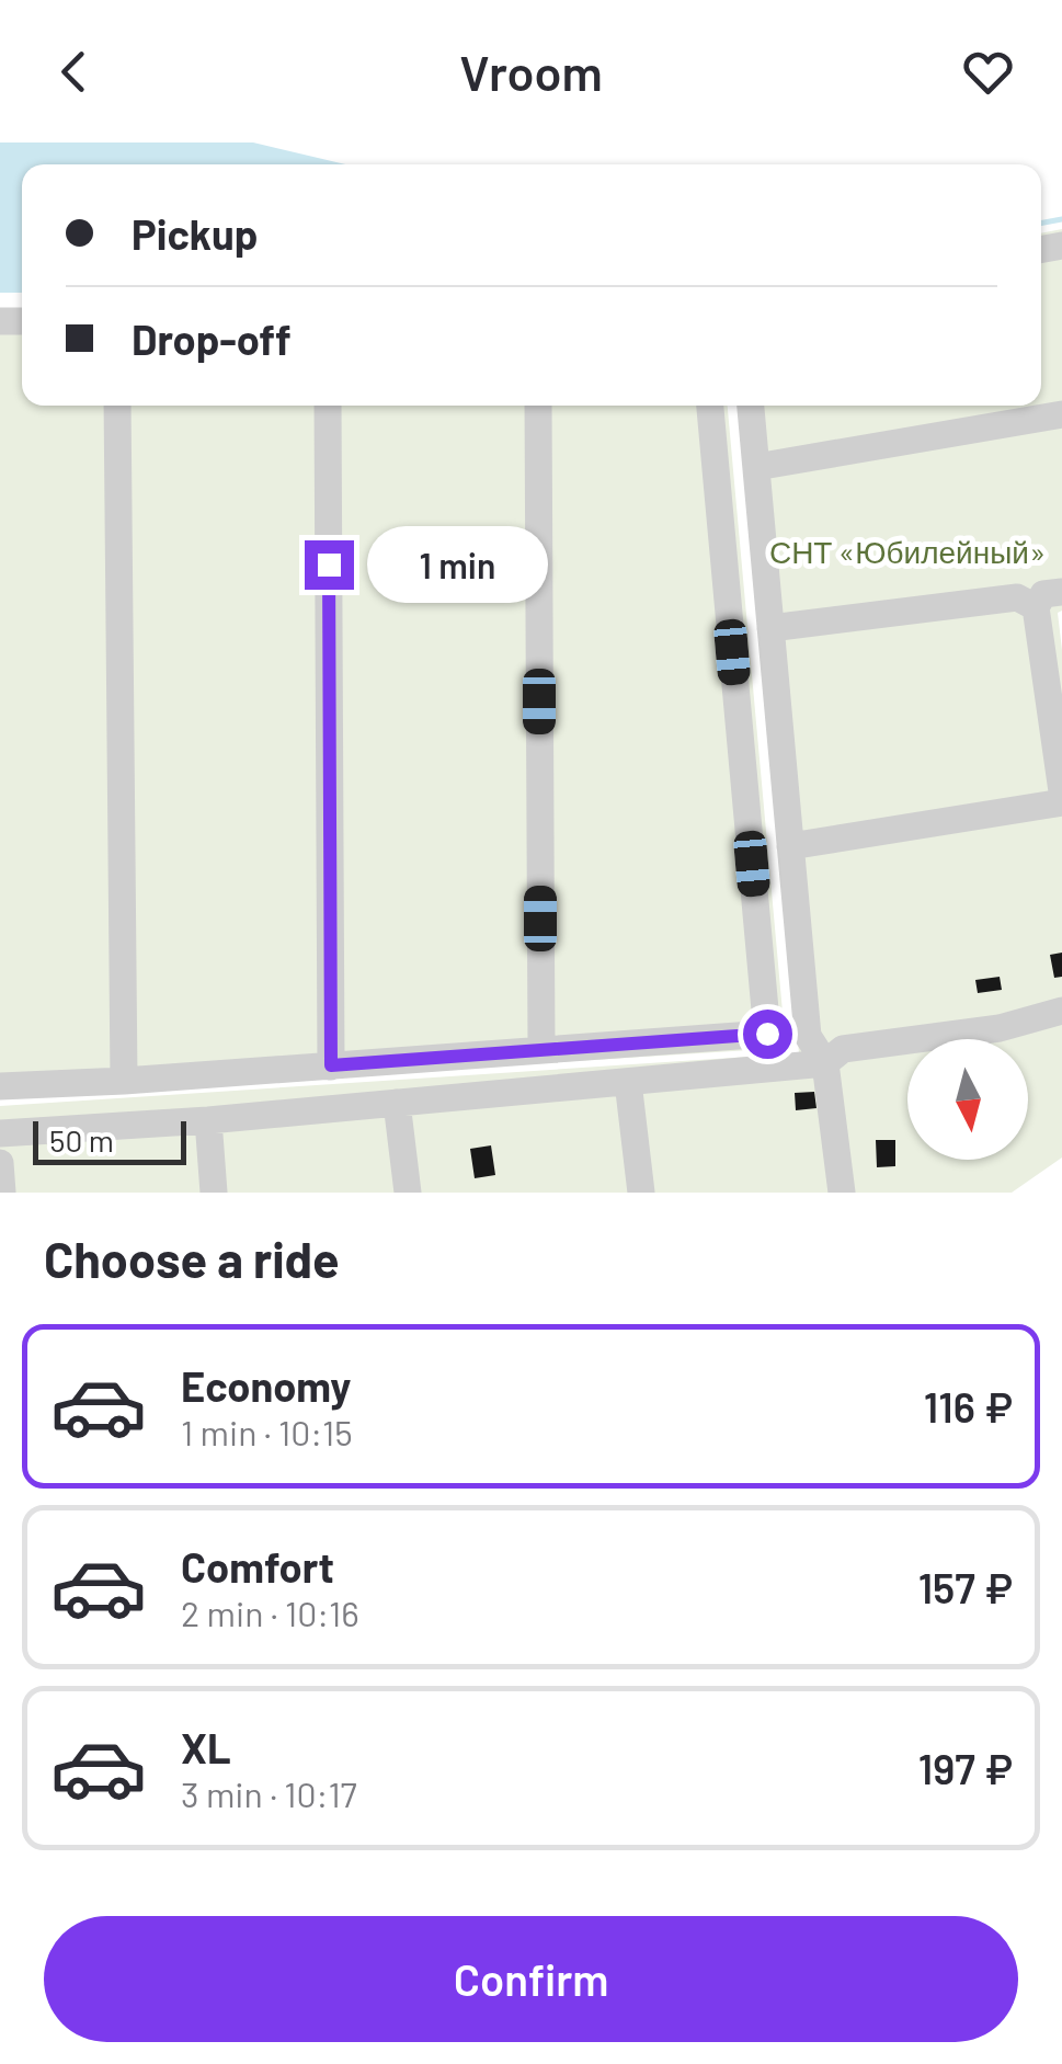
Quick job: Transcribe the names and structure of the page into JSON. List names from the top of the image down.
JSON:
{
  "parks": ["СНТ «Юбилейный»"],
  "scale_bar": "50 m",
  "north": "bottom",
  "page": {
    "header": "Vroom",
    "banner": ["Pickup", "Drop-off"],
    "bubble": "1 min",
    "scale": "50 m",
    "heading": "Choose a ride",
    "list": [
      {
        "name": "Economy",
        "note": "1 min · 10:15",
        "value": "116 ₽"
      },
      {
        "name": "Comfort",
        "note": "2 min · 10:16",
        "value": "157 ₽"
      },
      {
        "name": "XL",
        "note": "3 min · 10:17",
        "value": "197 ₽"
      }
    ],
    "buttons": "Confirm"
  }
}
